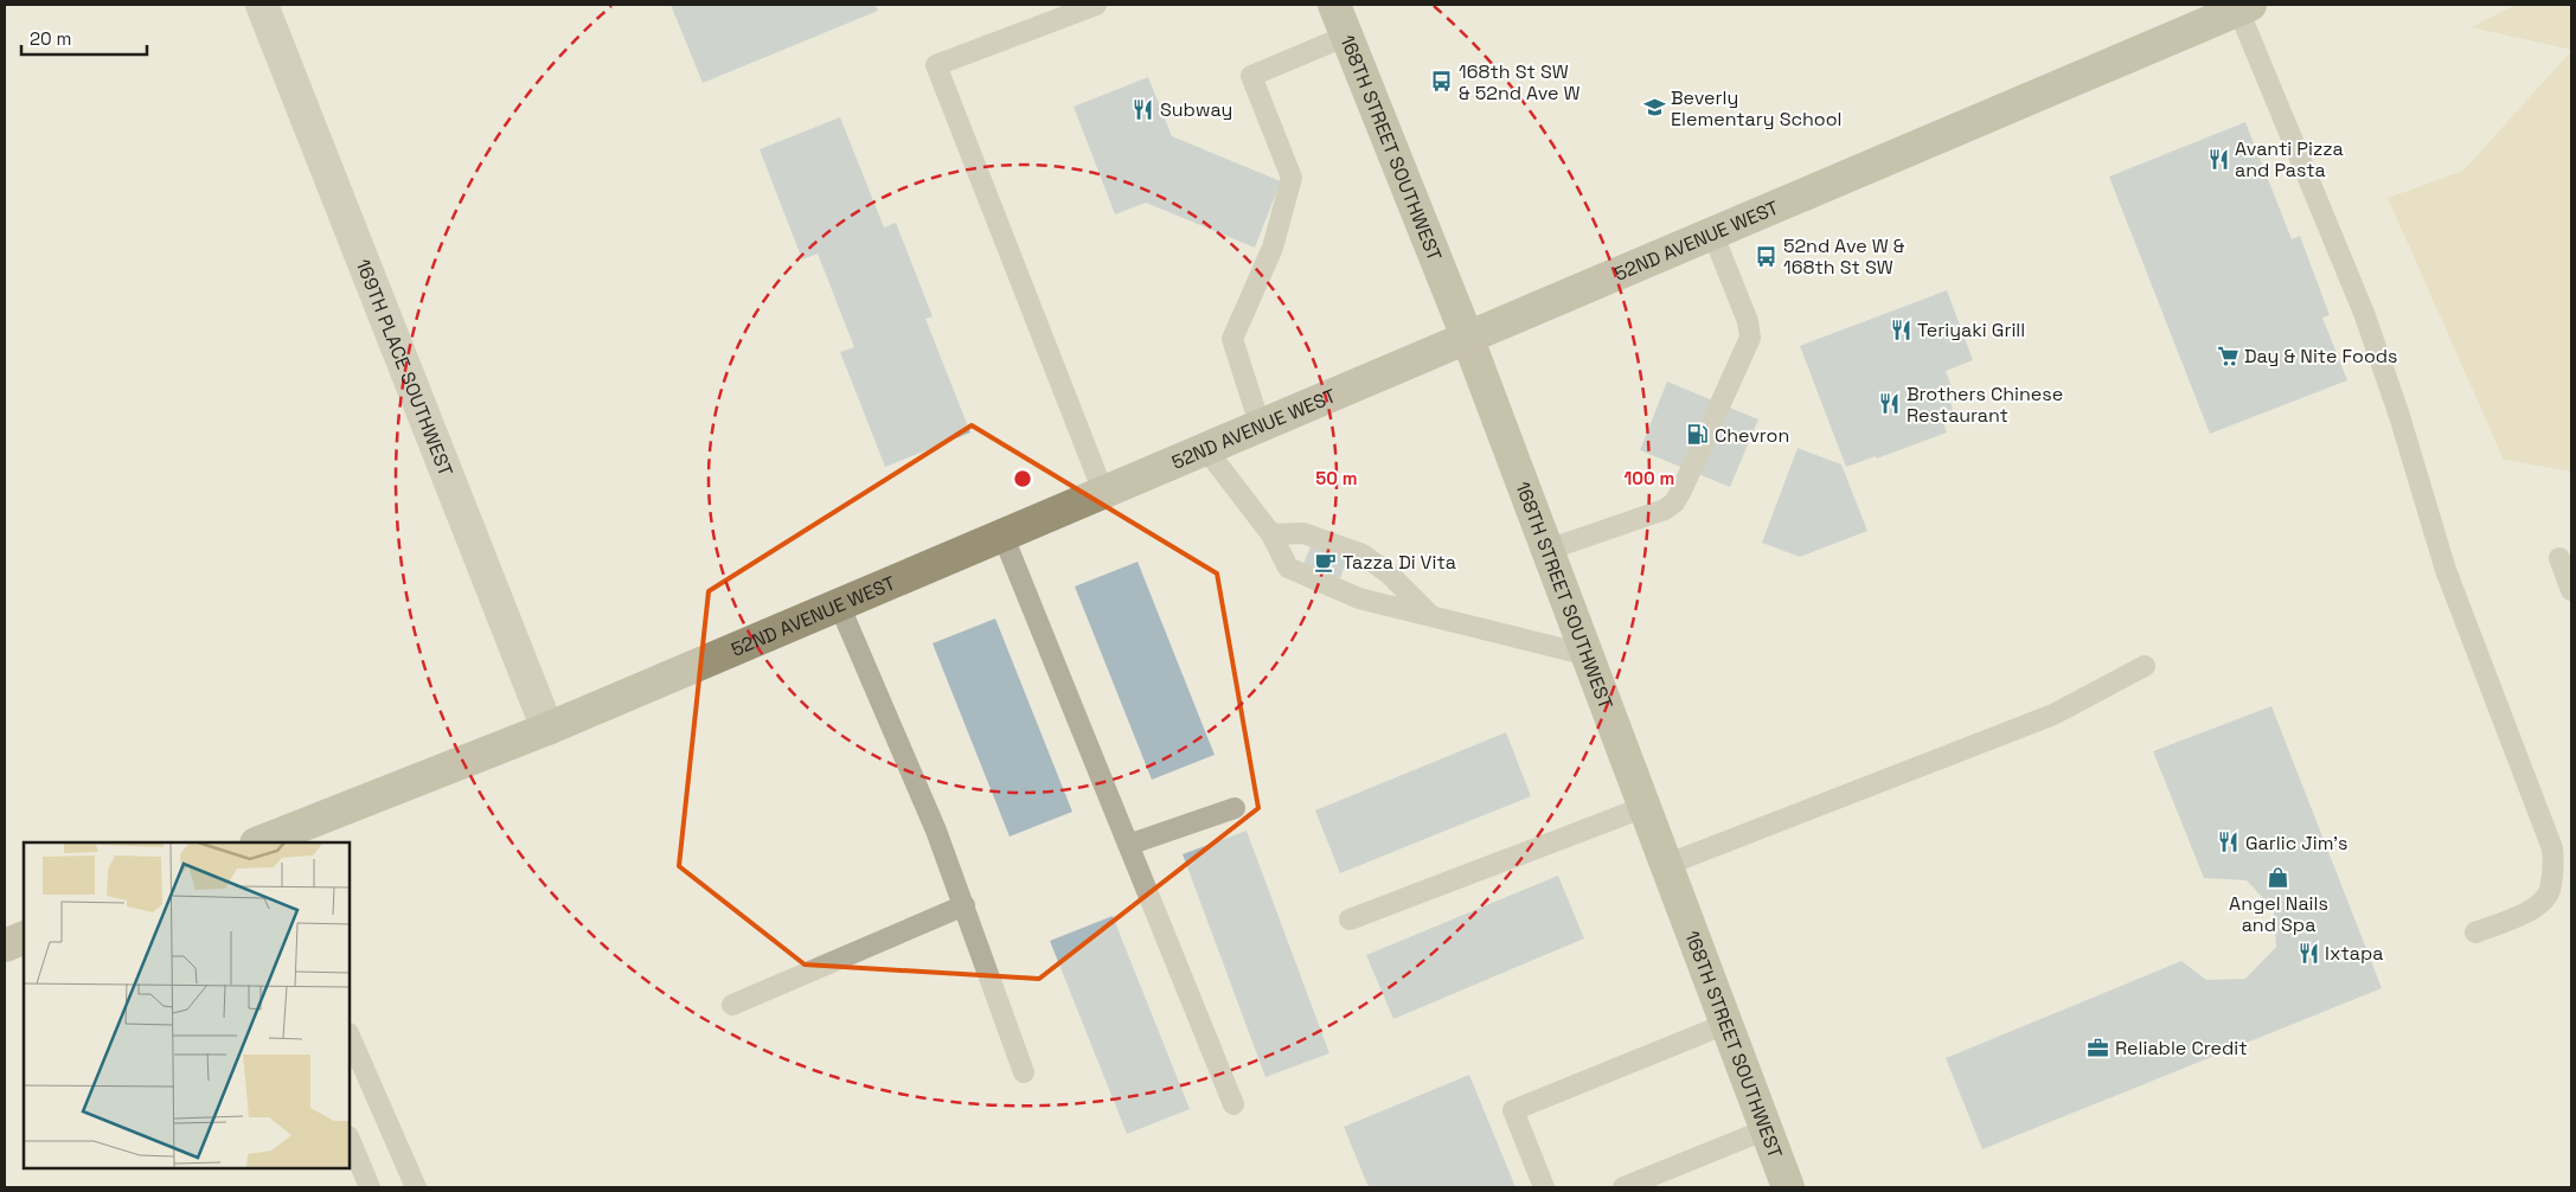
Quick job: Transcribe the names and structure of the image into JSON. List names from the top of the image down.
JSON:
{
  "streets": {
    "street": ["168TH STREET SOUTHWEST", "52ND AVENUE WEST", "169TH PLACE SOUTHWEST"]
  },
  "crossings": [
    ["168TH STREET SOUTHWEST", "52ND AVENUE WEST"],
    ["52ND AVENUE WEST", "169TH PLACE SOUTHWEST"]
  ],
  "places": {
    "bus stop": ["168th St SW & 52nd Ave W", "52nd Ave W & 168th St SW"],
    "school or university": ["Beverly Elementary School"],
    "restaurant": [
      "Subway",
      "Avanti Pizza and Pasta",
      "Teriyaki Grill",
      "Brothers Chinese Restaurant",
      "Garlic Jim's",
      "Ixtapa"
    ],
    "supermarket": ["Day & Nite Foods"],
    "fuel station": ["Chevron"],
    "cafe": ["Tazza Di Vita"],
    "shop": ["Angel Nails and Spa"],
    "office": ["Reliable Credit"]
  },
  "scale_bar": "20 m",
  "rings": ["50 m", "100 m"]
}
